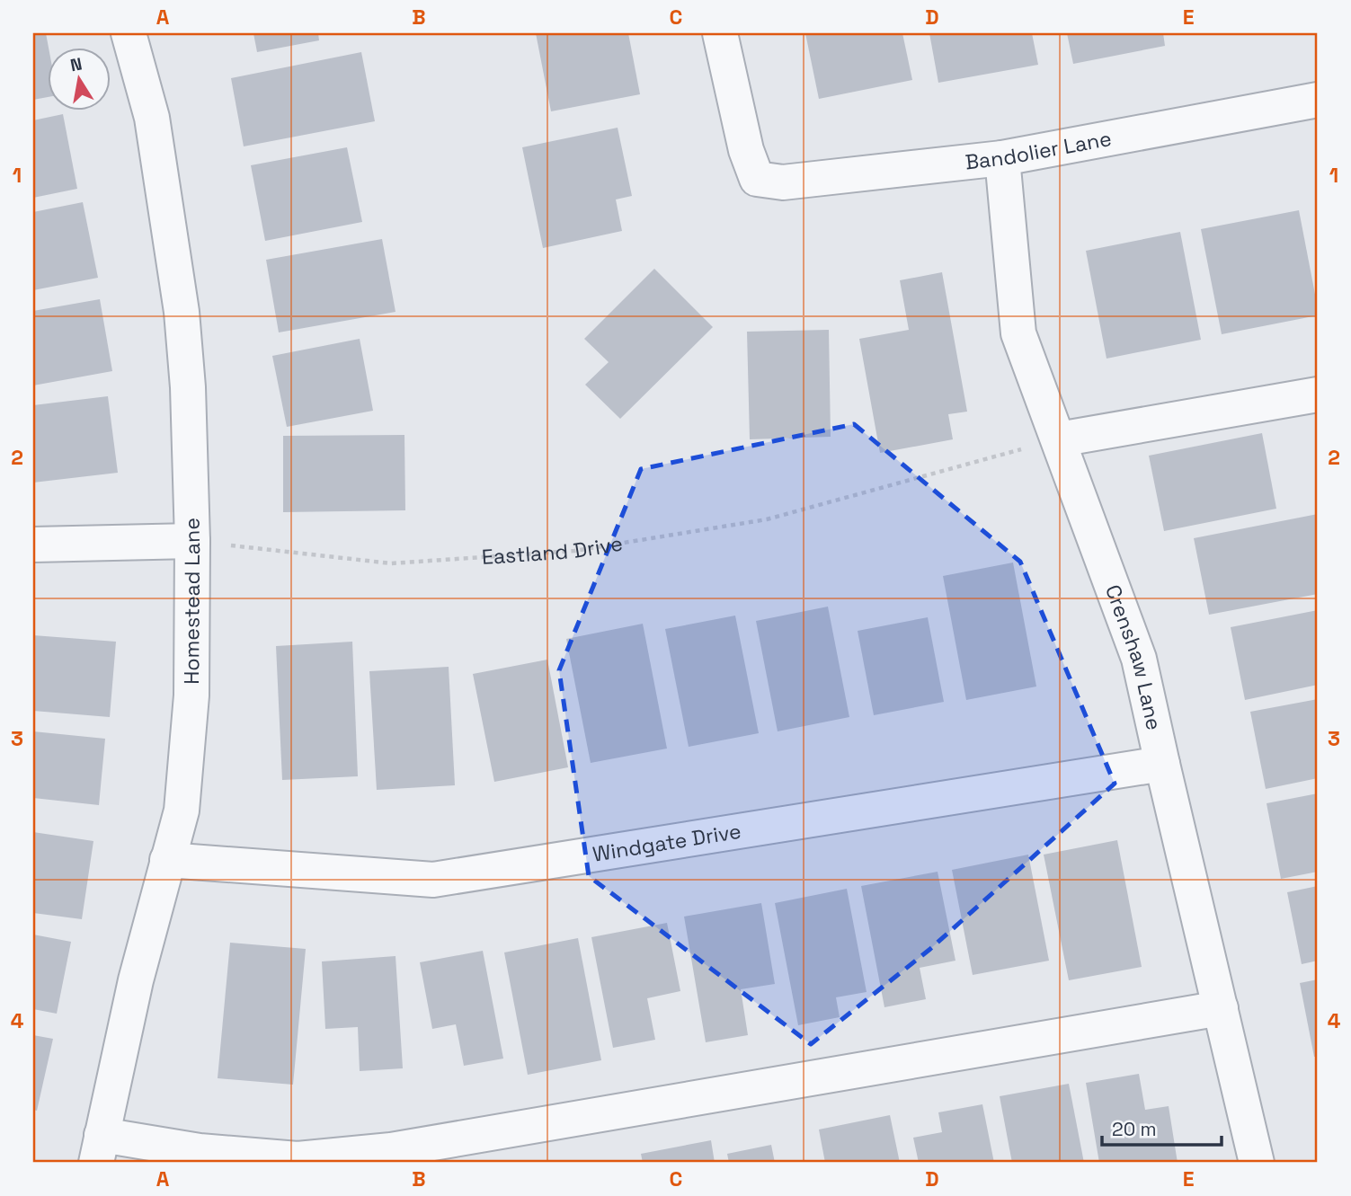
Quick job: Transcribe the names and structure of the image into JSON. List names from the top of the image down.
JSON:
{
  "streets": {
    "street": [
      "Bandolier Lane",
      "Homestead Lane",
      "Crenshaw Lane",
      "Windgate Drive"
    ],
    "path": ["Eastland Drive"]
  },
  "crossings": [
    ["Bandolier Lane", "Crenshaw Lane"],
    ["Eastland Drive", "Homestead Lane"],
    ["Eastland Drive", "Crenshaw Lane"],
    ["Homestead Lane", "Windgate Drive"],
    ["Crenshaw Lane", "Windgate Drive"]
  ],
  "scale_bar": "20 m",
  "north": "top",
  "grid": {
    "columns": [
      "A",
      "B",
      "C",
      "D",
      "E"
    ],
    "rows": [
      "1",
      "2",
      "3",
      "4"
    ]
  }
}
